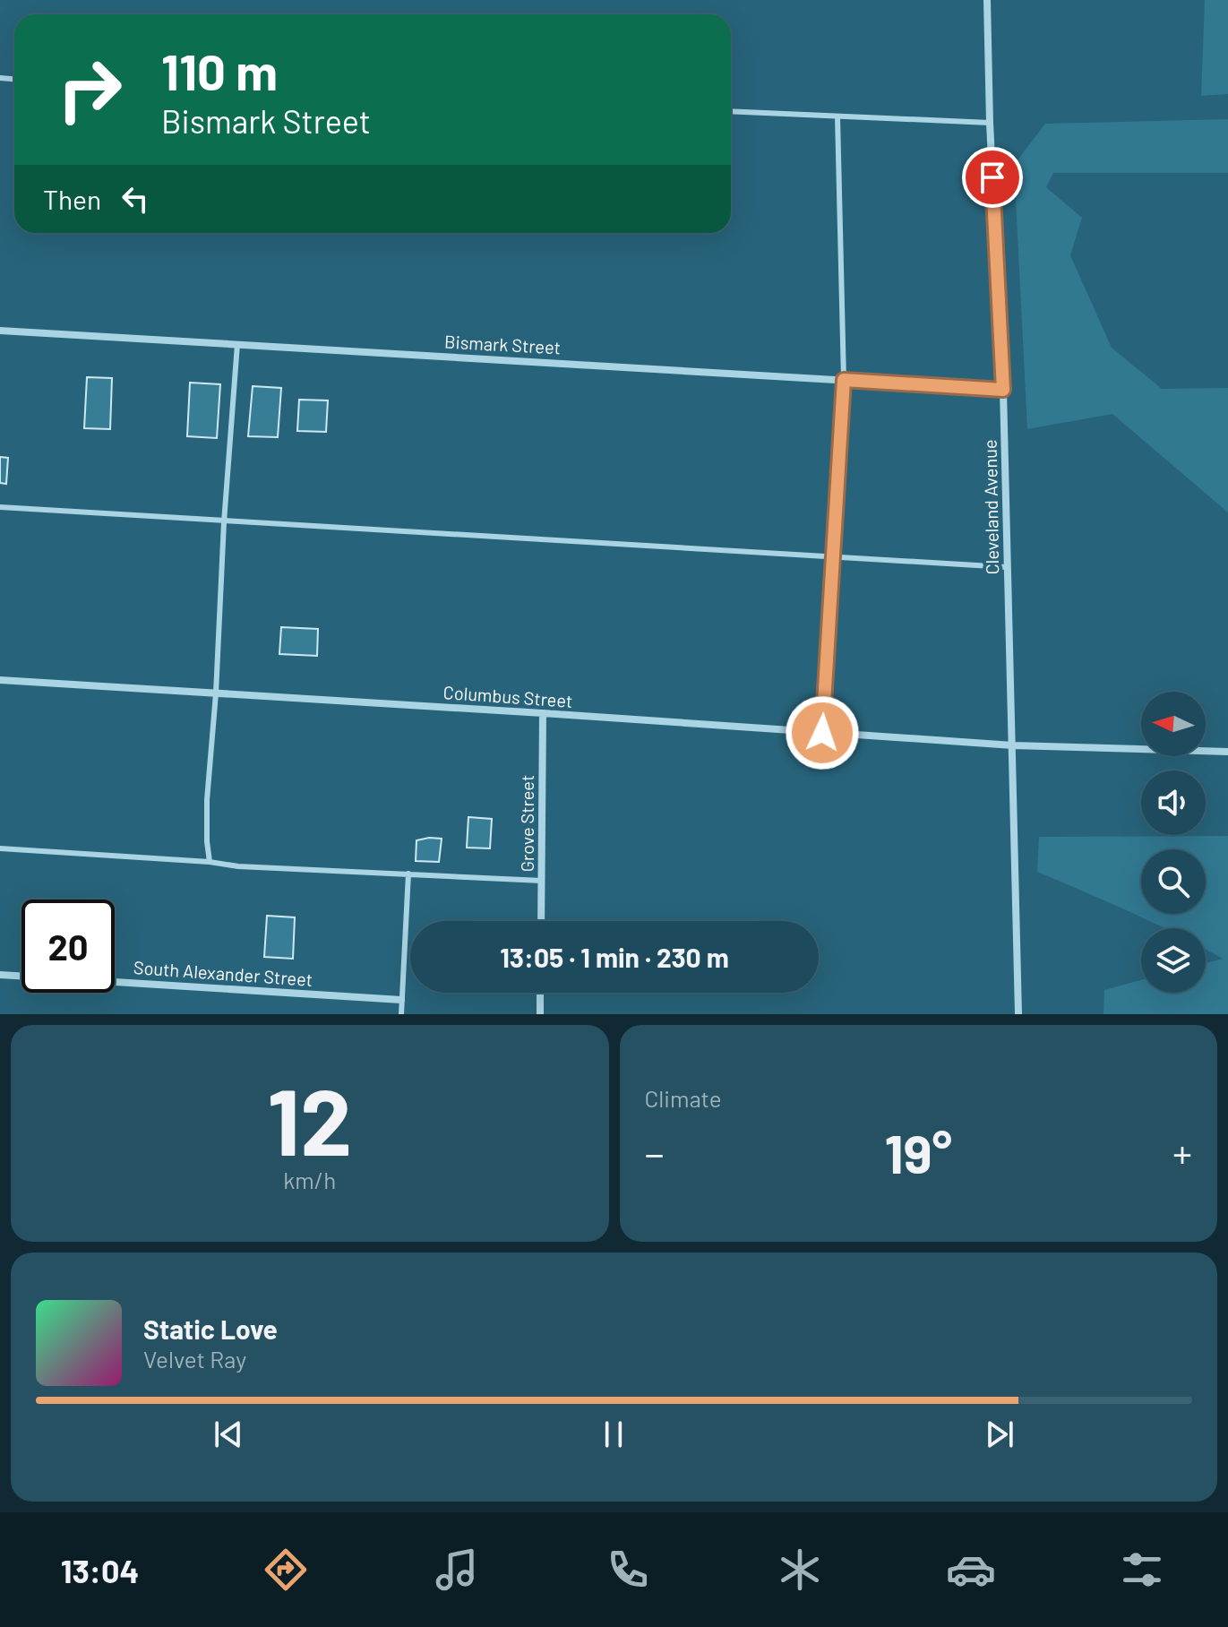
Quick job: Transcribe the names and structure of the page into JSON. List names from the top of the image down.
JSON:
{
  "streets": {
    "street": [
      "Bismark Street",
      "Cleveland Avenue",
      "Columbus Street",
      "Grove Street",
      "South Alexander Street"
    ]
  },
  "crossings": [
    ["Bismark Street", "Cleveland Avenue"],
    ["Cleveland Avenue", "Columbus Street"],
    ["Columbus Street", "Grove Street"]
  ],
  "north": "left",
  "page": {
    "turn": ["110 m", "Bismark Street"],
    "then": "Then",
    "limit": "20",
    "trip": "13:05 · 1 min · 230 m",
    "tile": [
      ["12", "km/h"],
      "Climate"
    ],
    "heat": ["−", "19°", "+"],
    "song": ["Static Love", "Velvet Ray"],
    "tabs": "13:04"
  }
}
